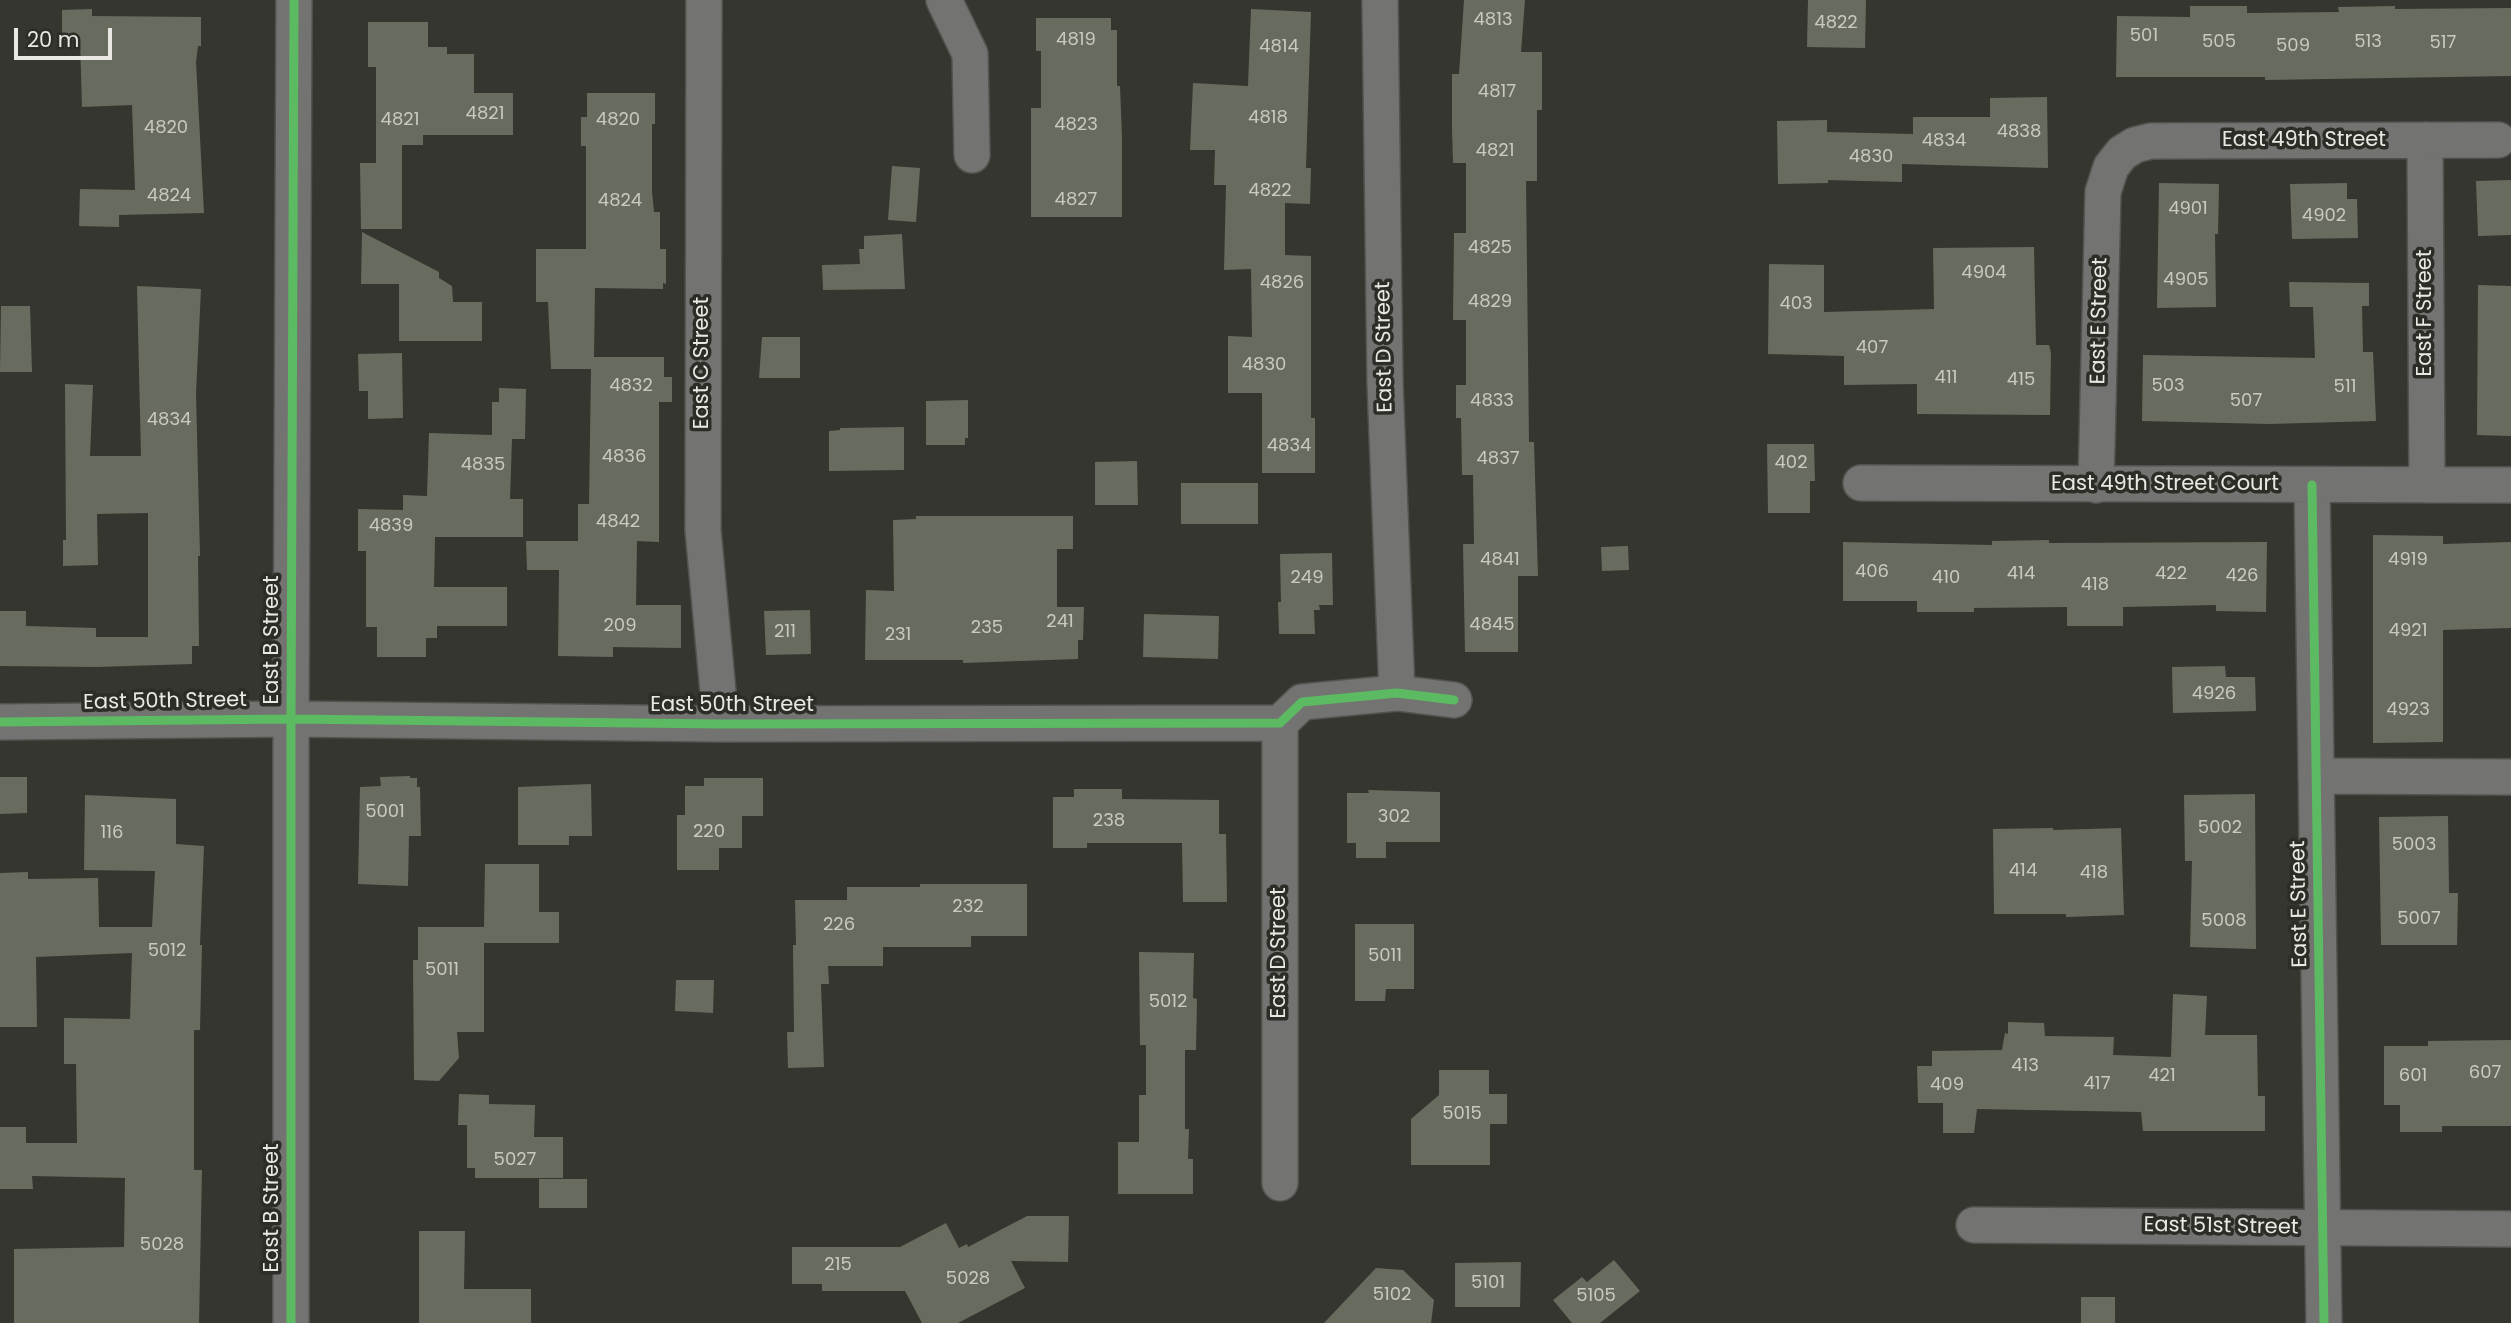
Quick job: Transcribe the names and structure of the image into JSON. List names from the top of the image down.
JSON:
{
  "streets": {
    "street": [
      "East 49th Street",
      "East F Street",
      "East E Street",
      "East D Street",
      "East C Street",
      "East 49th Street Court",
      "East B Street",
      "East 50th Street",
      "East 51st Street"
    ]
  },
  "crossings": [
    ["East 49th Street", "East F Street"],
    ["East 49th Street", "East E Street"],
    ["East F Street", "East 49th Street Court"],
    ["East E Street", "East 49th Street Court"],
    ["East E Street", "East 51st Street"],
    ["East D Street", "East 50th Street"],
    ["East C Street", "East 50th Street"],
    ["East B Street", "East 50th Street"]
  ],
  "house_numbers": [
    "4813",
    "4822",
    "501",
    "4819",
    "505",
    "513",
    "517",
    "509",
    "4814",
    "4817",
    "4821",
    "4818",
    "4821",
    "4820",
    "4823",
    "4820",
    "4838",
    "4834",
    "4821",
    "4830",
    "4822",
    "4824",
    "4827",
    "4824",
    "4901",
    "4902",
    "4825",
    "4904",
    "4905",
    "4826",
    "4829",
    "403",
    "407",
    "4830",
    "411",
    "415",
    "4832",
    "503",
    "511",
    "4833",
    "507",
    "4834",
    "4834",
    "4836",
    "4837",
    "402",
    "4835",
    "4842",
    "4839",
    "4841",
    "4919",
    "406",
    "414",
    "422",
    "426",
    "249",
    "410",
    "418",
    "241",
    "4845",
    "209",
    "235",
    "4921",
    "211",
    "231",
    "4926",
    "4923",
    "5001",
    "302",
    "238",
    "5002",
    "220",
    "116",
    "5003",
    "414",
    "418",
    "232",
    "5007",
    "5008",
    "226",
    "5012",
    "5011",
    "5011",
    "5012",
    "413",
    "607",
    "421",
    "601",
    "417",
    "409",
    "5015",
    "5027",
    "5028",
    "215",
    "5028",
    "5101",
    "5102",
    "5105"
  ],
  "scale_bar": "20 m"
}
